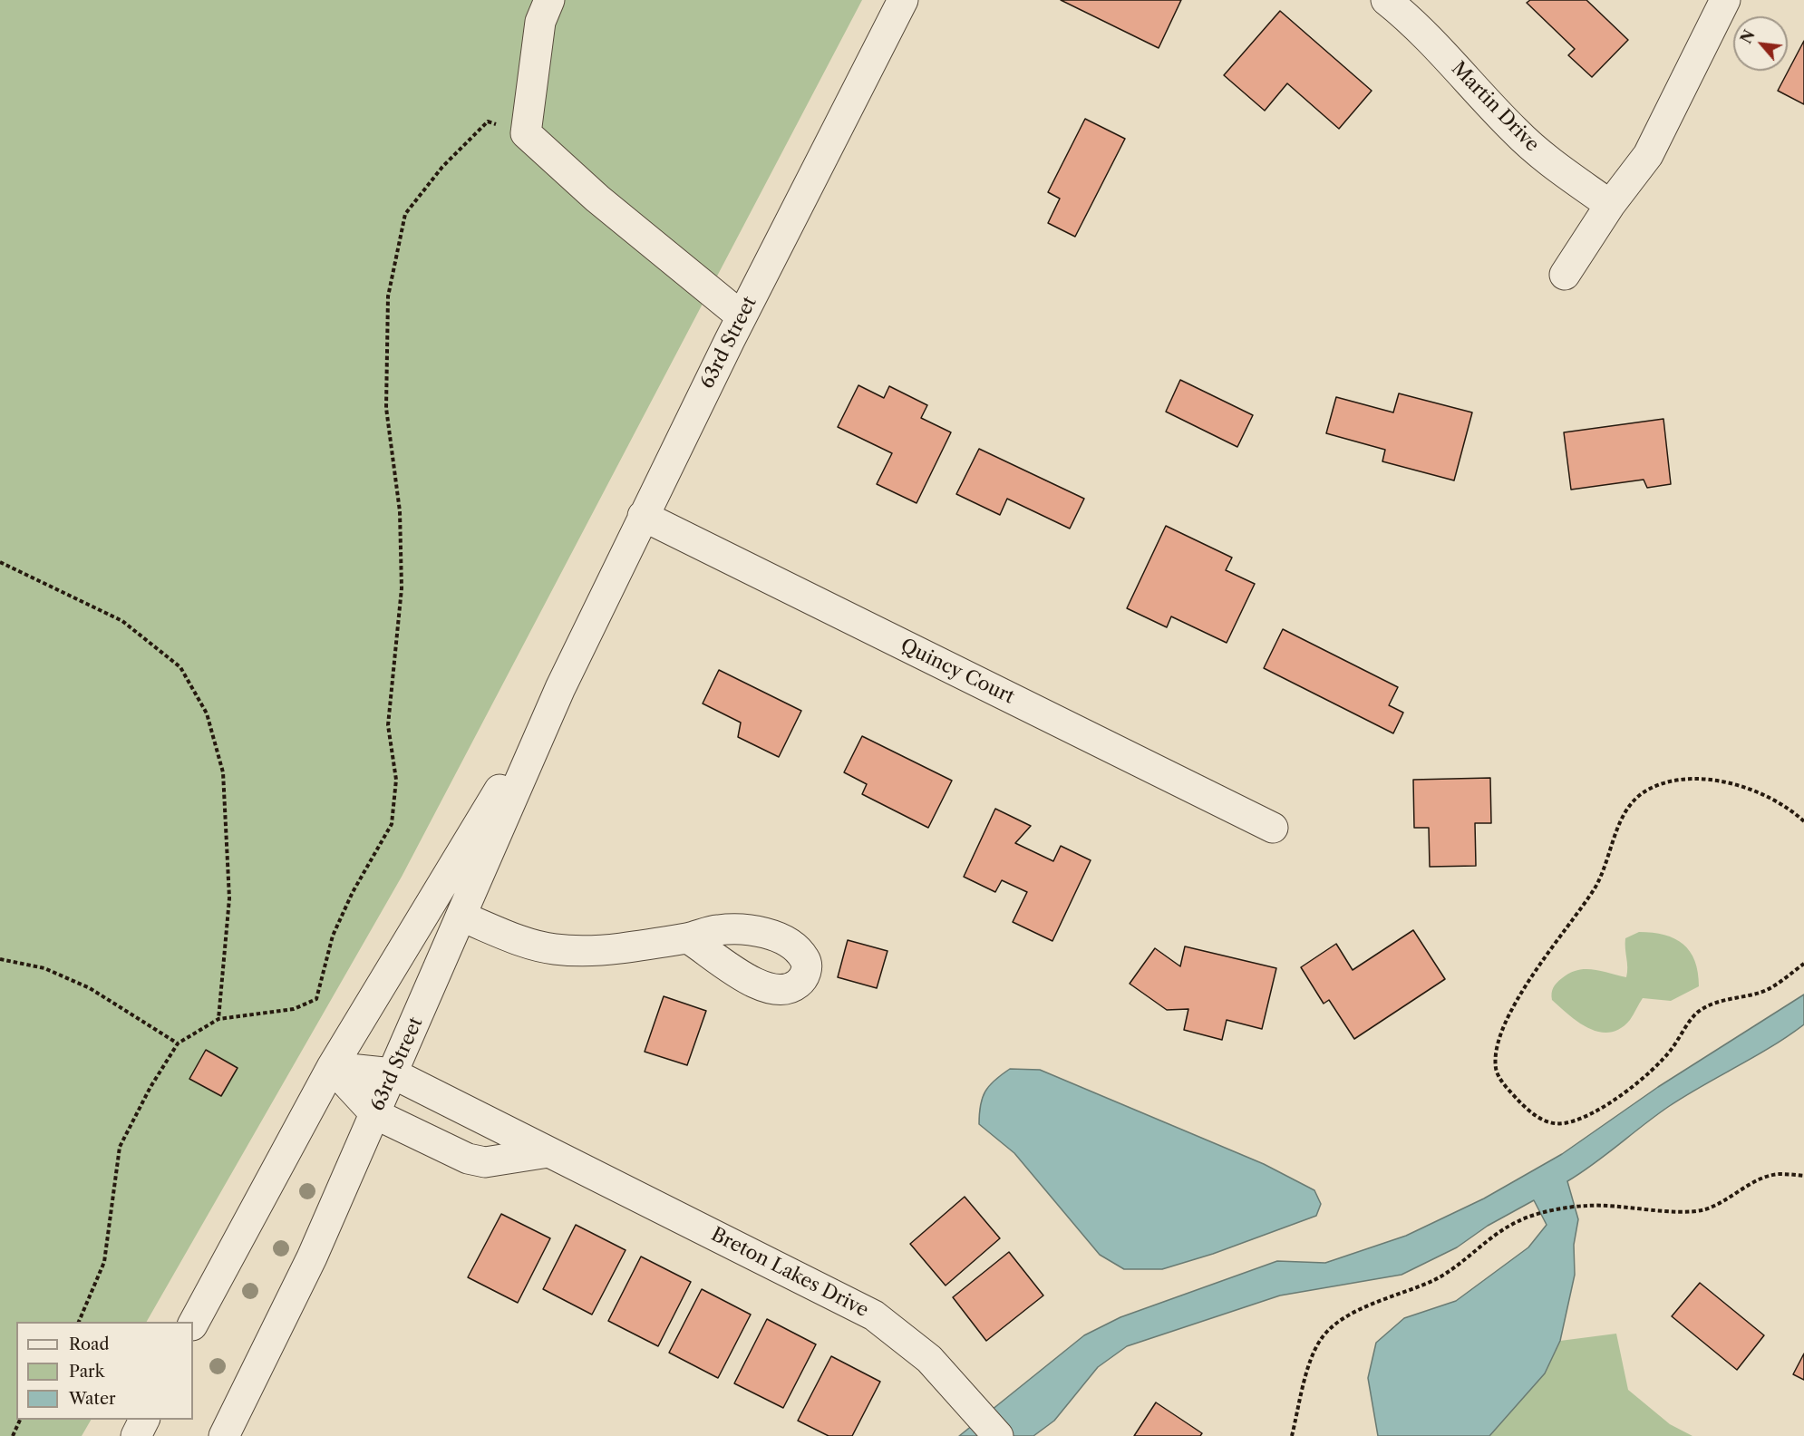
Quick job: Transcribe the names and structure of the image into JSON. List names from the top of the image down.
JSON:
{
  "streets": {
    "street": [
      "Martin Drive",
      "63rd Street",
      "Quincy Court",
      "Breton Lakes Drive"
    ]
  },
  "crossings": [
    ["63rd Street", "Quincy Court"],
    ["63rd Street", "Breton Lakes Drive"]
  ],
  "legend": ["Road", "Park", "Water"],
  "north": "top left"
}
